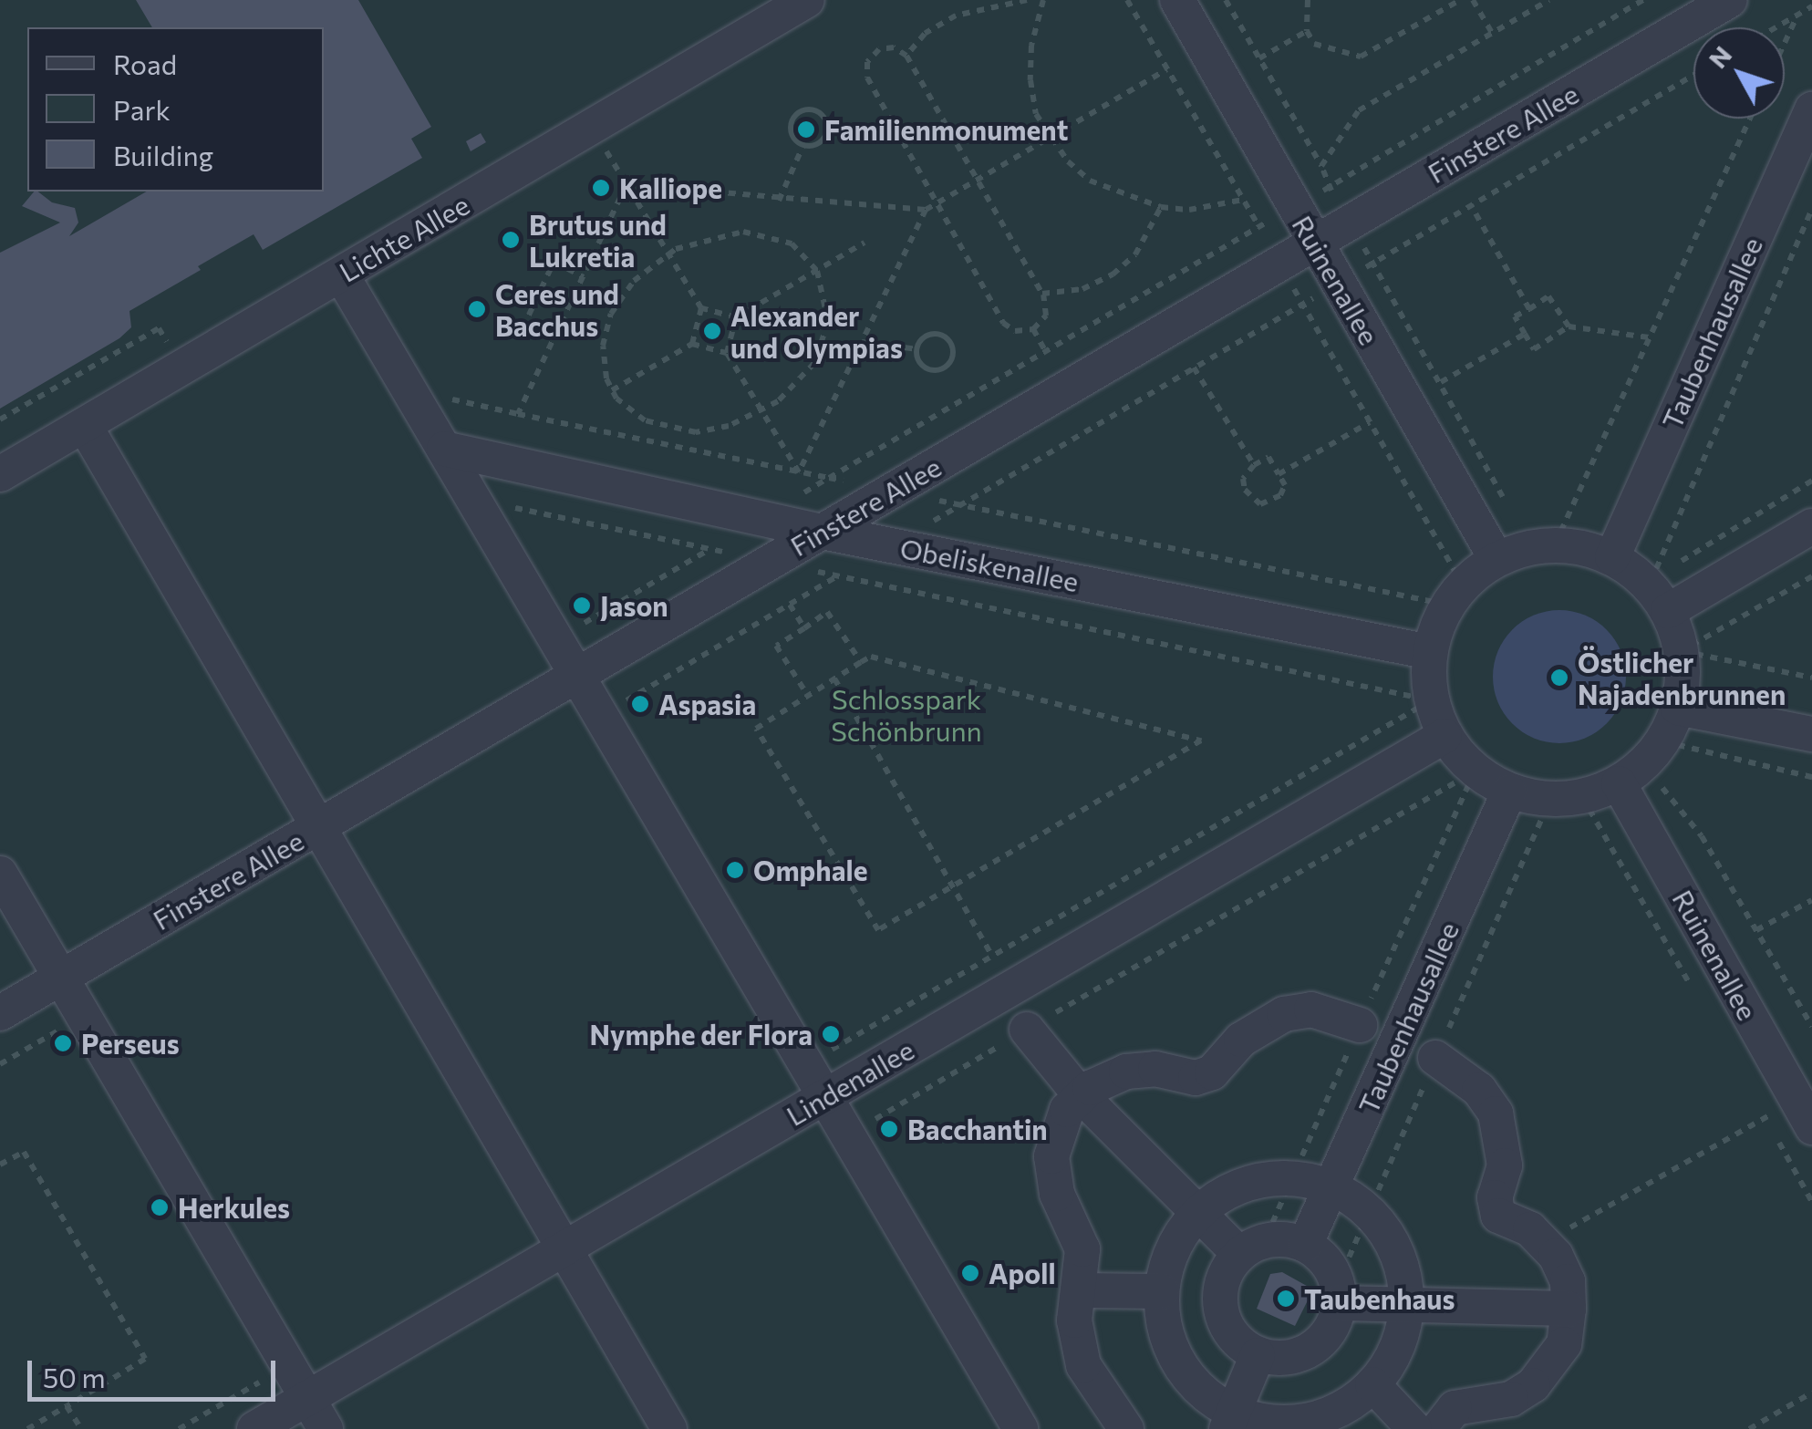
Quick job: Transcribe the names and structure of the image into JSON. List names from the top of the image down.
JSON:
{
  "streets": {
    "street": [
      "Finstere Allee",
      "Lichte Allee",
      "Ruinenallee",
      "Taubenhausallee",
      "Obeliskenallee",
      "Lindenallee"
    ]
  },
  "crossings": [
    ["Finstere Allee", "Ruinenallee"],
    ["Finstere Allee", "Obeliskenallee"],
    ["Ruinenallee", "Taubenhausallee"],
    ["Ruinenallee", "Obeliskenallee"],
    ["Ruinenallee", "Lindenallee"],
    ["Taubenhausallee", "Obeliskenallee"],
    ["Taubenhausallee", "Lindenallee"],
    ["Obeliskenallee", "Lindenallee"]
  ],
  "parks": ["Schlosspark Schönbrunn"],
  "places": [
    "Familienmonument",
    "Kalliope",
    "Brutus und Lukretia",
    "Ceres und Bacchus",
    "Alexander und Olympias",
    "Jason",
    "Östlicher Najadenbrunnen",
    "Aspasia",
    "Omphale",
    "Nymphe der Flora",
    "Perseus",
    "Bacchantin",
    "Herkules",
    "Apoll",
    "Taubenhaus"
  ],
  "legend": ["Road", "Park", "Building"],
  "scale_bar": "50 m",
  "north": "top left"
}
